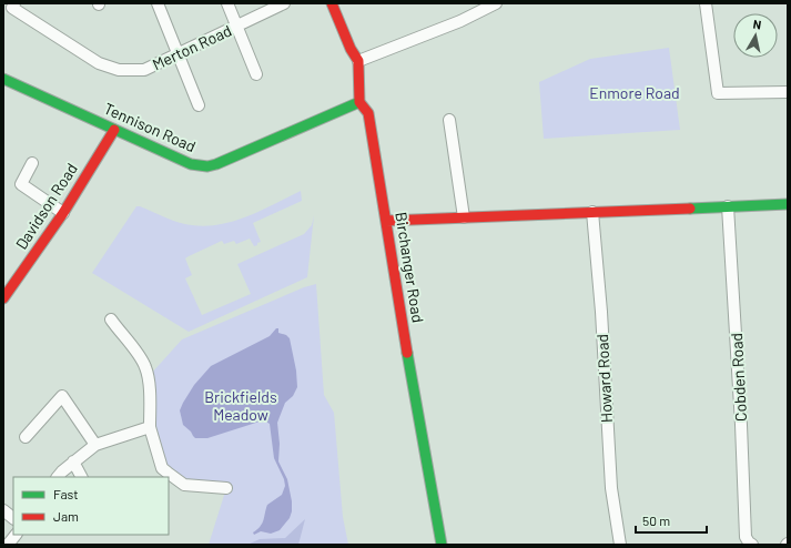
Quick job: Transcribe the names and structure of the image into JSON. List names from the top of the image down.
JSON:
{
  "streets": {
    "street": [
      "Merton Road",
      "Tennison Road",
      "Davidson Road",
      "Birchanger Road",
      "Cobden Road",
      "Howard Road"
    ]
  },
  "crossings": [
    ["Tennison Road", "Davidson Road"],
    ["Tennison Road", "Birchanger Road"]
  ],
  "parks": ["Enmore Road", "Brickfields Meadow"],
  "legend": ["Fast", "Jam"],
  "scale_bar": "50 m",
  "north": "top"
}
